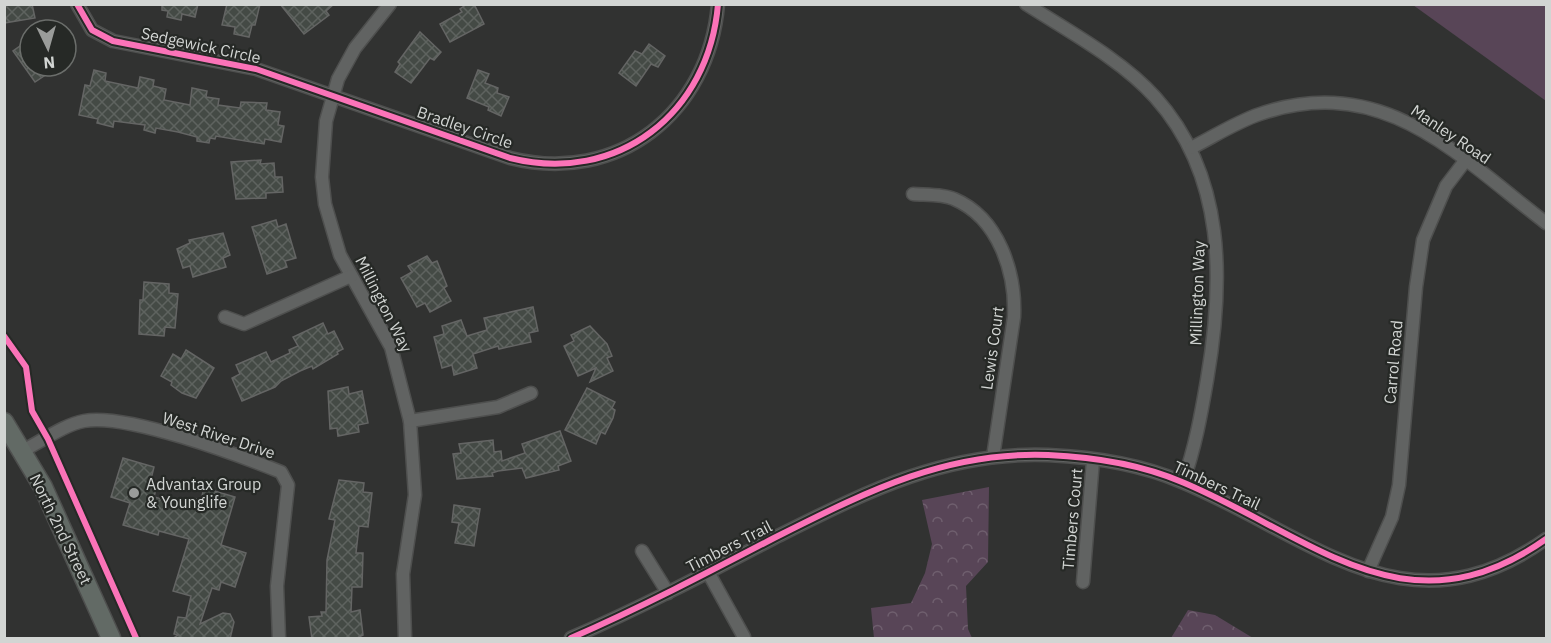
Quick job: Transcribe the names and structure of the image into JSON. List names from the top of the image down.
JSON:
{
  "streets": {
    "main road": ["North 2nd Street"],
    "street": [
      "Sedgewick Circle",
      "Bradley Circle",
      "Manley Road",
      "Millington Way",
      "Lewis Court",
      "Carrol Road",
      "West River Drive",
      "Timbers Trail",
      "Timbers Court"
    ]
  },
  "crossings": [
    ["Sedgewick Circle", "Bradley Circle"],
    ["Sedgewick Circle", "Millington Way"],
    ["Bradley Circle", "Millington Way"],
    ["Manley Road", "Millington Way"],
    ["Manley Road", "Carrol Road"],
    ["Millington Way", "Timbers Trail"],
    ["Lewis Court", "Timbers Trail"],
    ["Carrol Road", "Timbers Trail"],
    ["West River Drive", "North 2nd Street"],
    ["Timbers Trail", "Timbers Court"]
  ],
  "places": ["Advantax Group & Younglife"],
  "north": "bottom"
}
